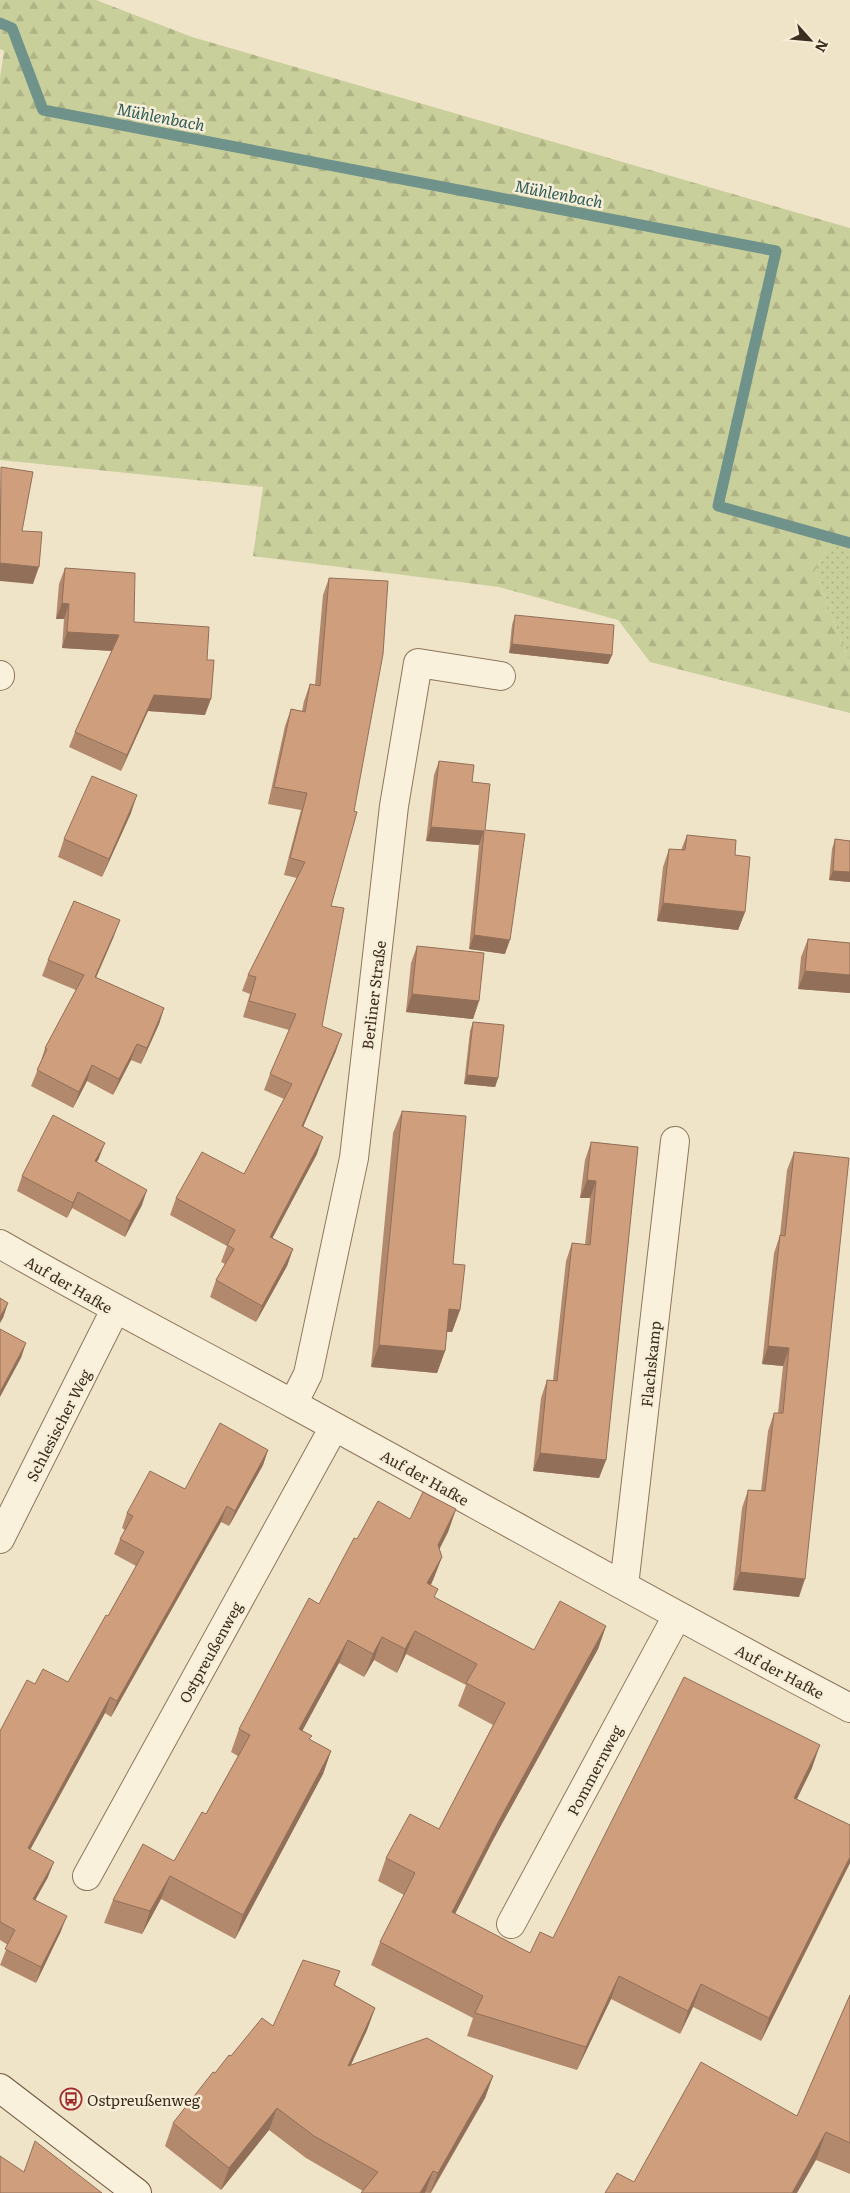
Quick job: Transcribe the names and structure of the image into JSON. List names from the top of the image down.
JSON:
{
  "streets": {
    "street": [
      "Berliner Straße",
      "Auf der Hafke",
      "Flachskamp",
      "Schlesischer Weg",
      "Ostpreußenweg",
      "Pommernweg"
    ]
  },
  "crossings": [
    ["Berliner Straße", "Auf der Hafke"],
    ["Auf der Hafke", "Flachskamp"],
    ["Auf der Hafke", "Schlesischer Weg"],
    ["Auf der Hafke", "Ostpreußenweg"],
    ["Auf der Hafke", "Pommernweg"]
  ],
  "water": ["Mühlenbach"],
  "places": {
    "bus stop": ["Ostpreußenweg"]
  },
  "north": "bottom right"
}
